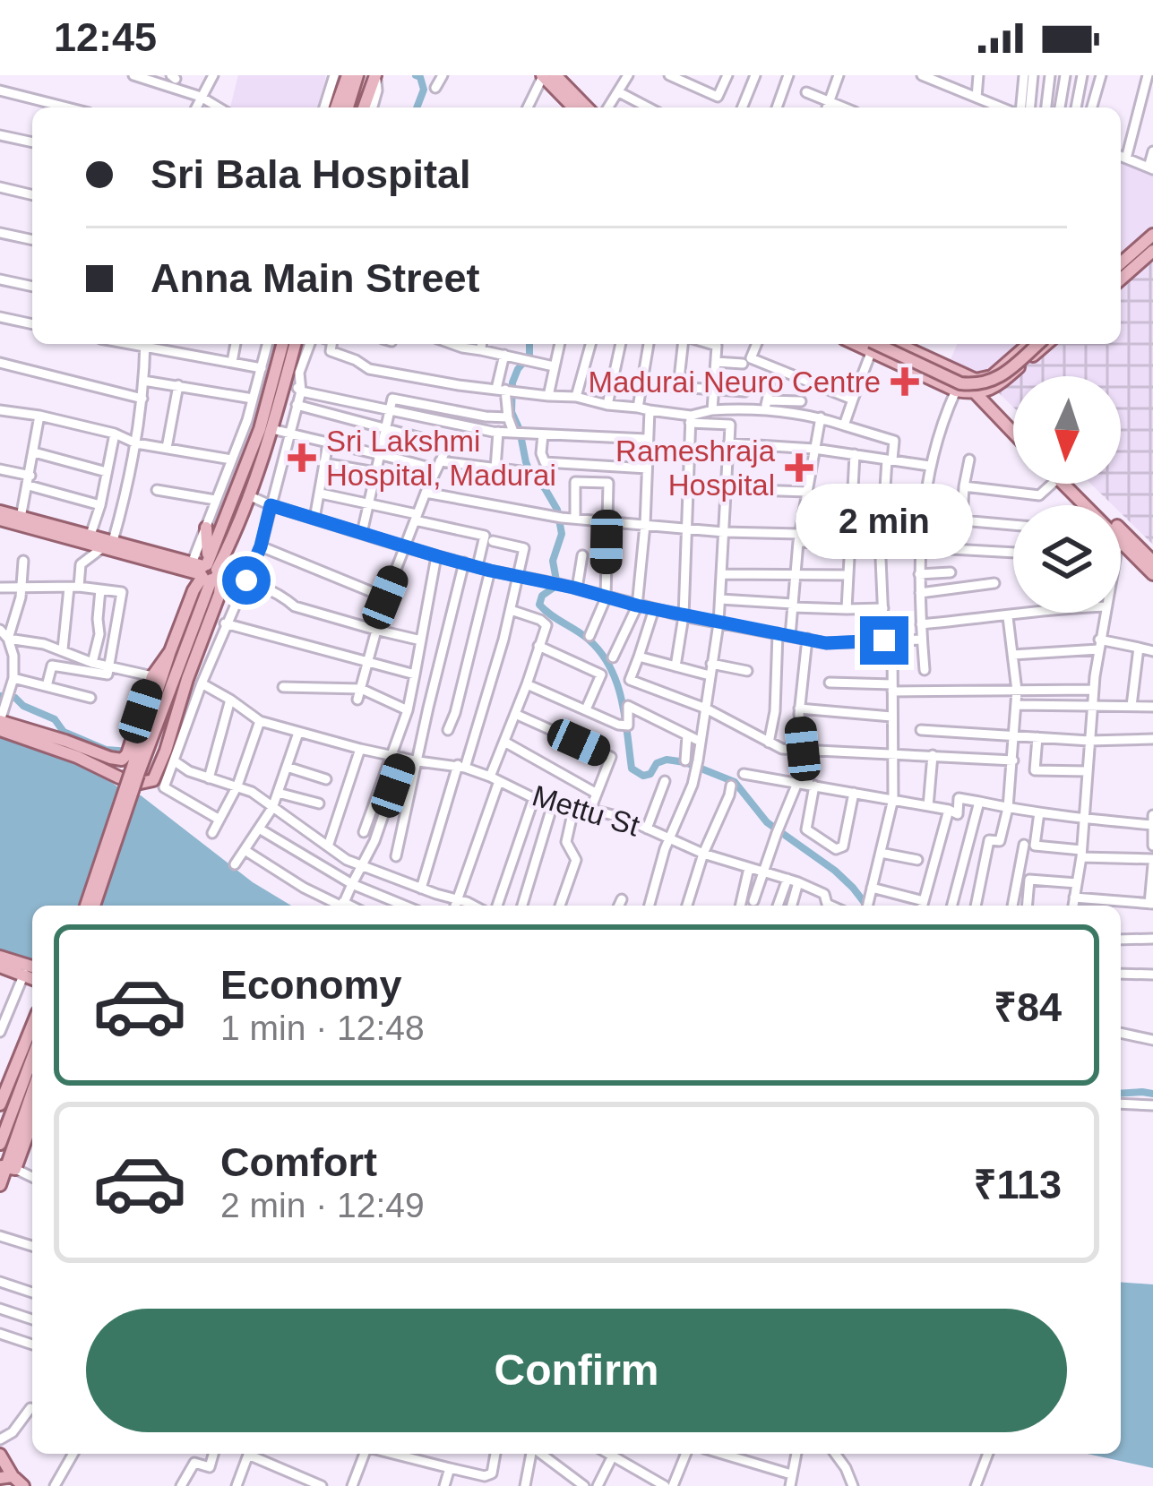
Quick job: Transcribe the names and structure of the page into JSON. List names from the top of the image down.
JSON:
{
  "streets": {
    "street": ["Mettu St"]
  },
  "places": {
    "health": ["Madurai Neuro Centre", "Sri Lakshmi Hospital, Madurai", "Rameshraja Hospital"]
  },
  "north": "bottom",
  "page": {
    "status": "12:45",
    "banner": ["Sri Bala Hospital", "Anna Main Street"],
    "bubble": "2 min",
    "list": [
      {
        "name": "Economy",
        "note": "1 min · 12:48",
        "value": "₹84"
      },
      {
        "name": "Comfort",
        "note": "2 min · 12:49",
        "value": "₹113"
      }
    ],
    "buttons": "Confirm"
  }
}
